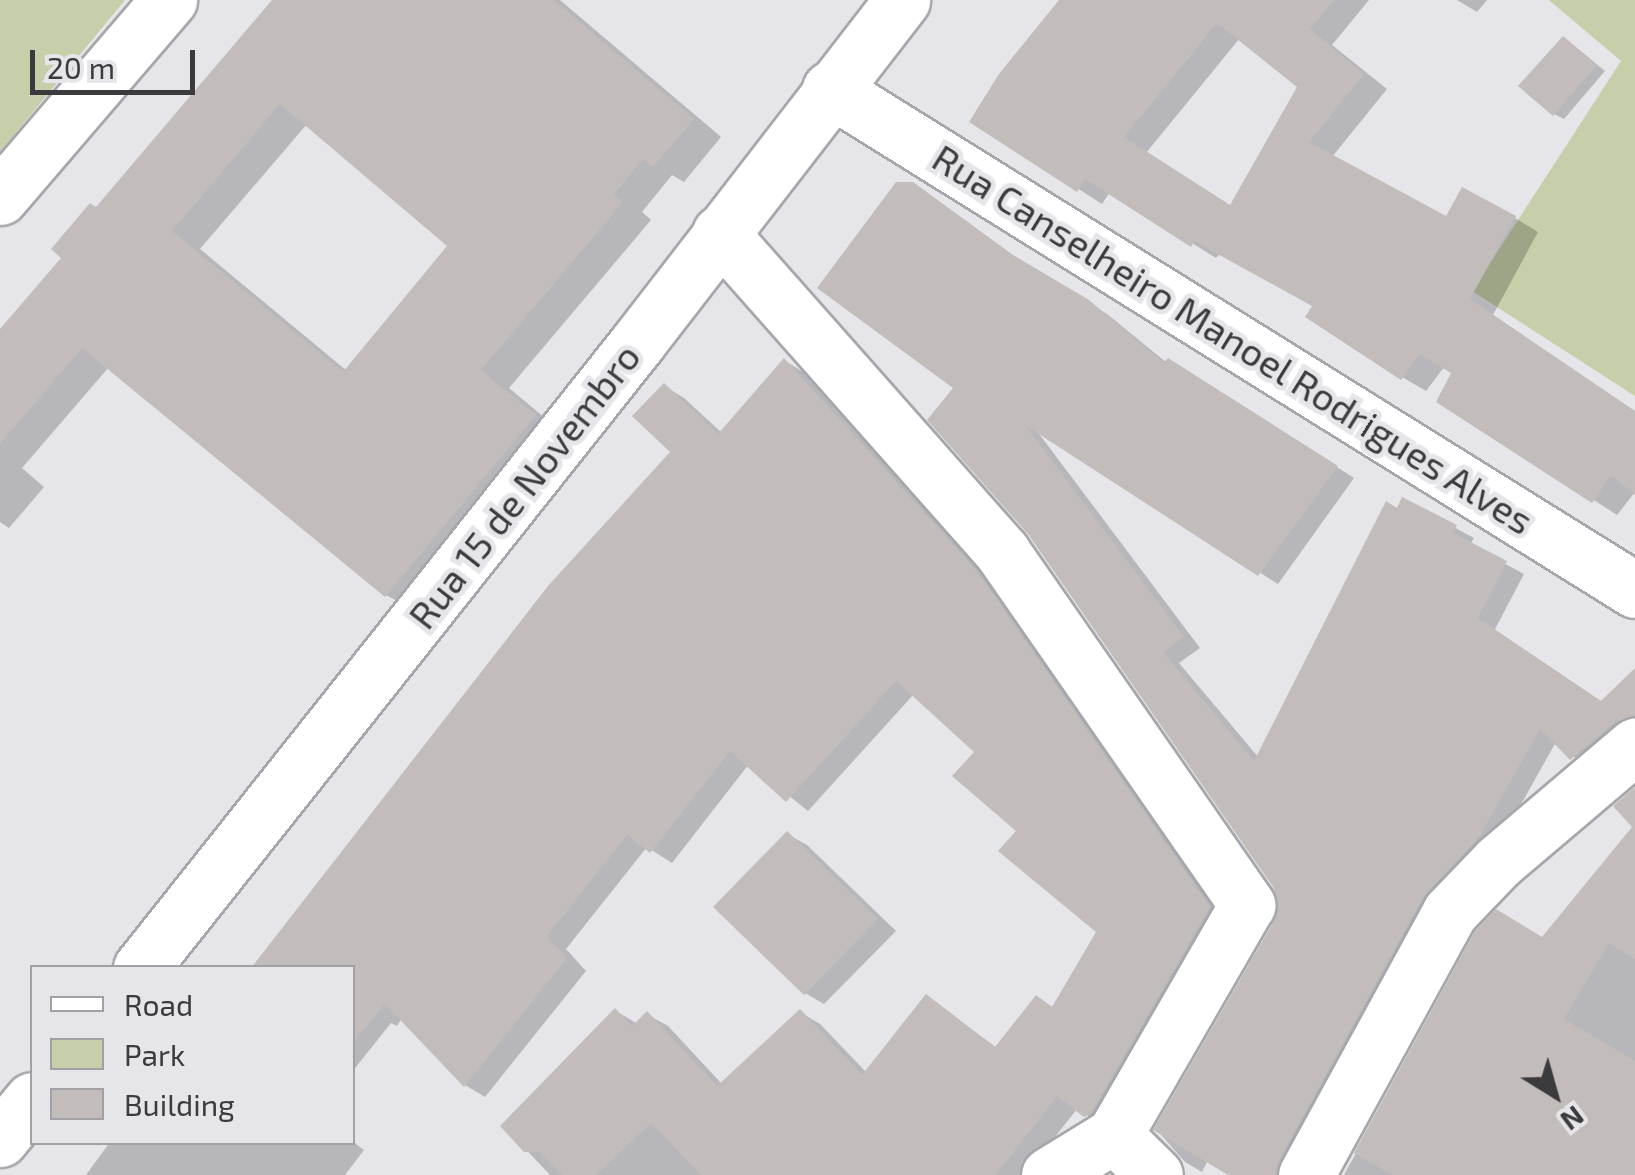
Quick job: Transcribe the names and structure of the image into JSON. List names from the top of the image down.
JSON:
{
  "streets": {
    "main road": ["Rua Canselheiro Manoel Rodrigues Alves", "Rua 15 de Novembro"]
  },
  "crossings": [
    ["Rua Canselheiro Manoel Rodrigues Alves", "Rua 15 de Novembro"]
  ],
  "legend": ["Road", "Park", "Building"],
  "scale_bar": "20 m",
  "north": "bottom right"
}
